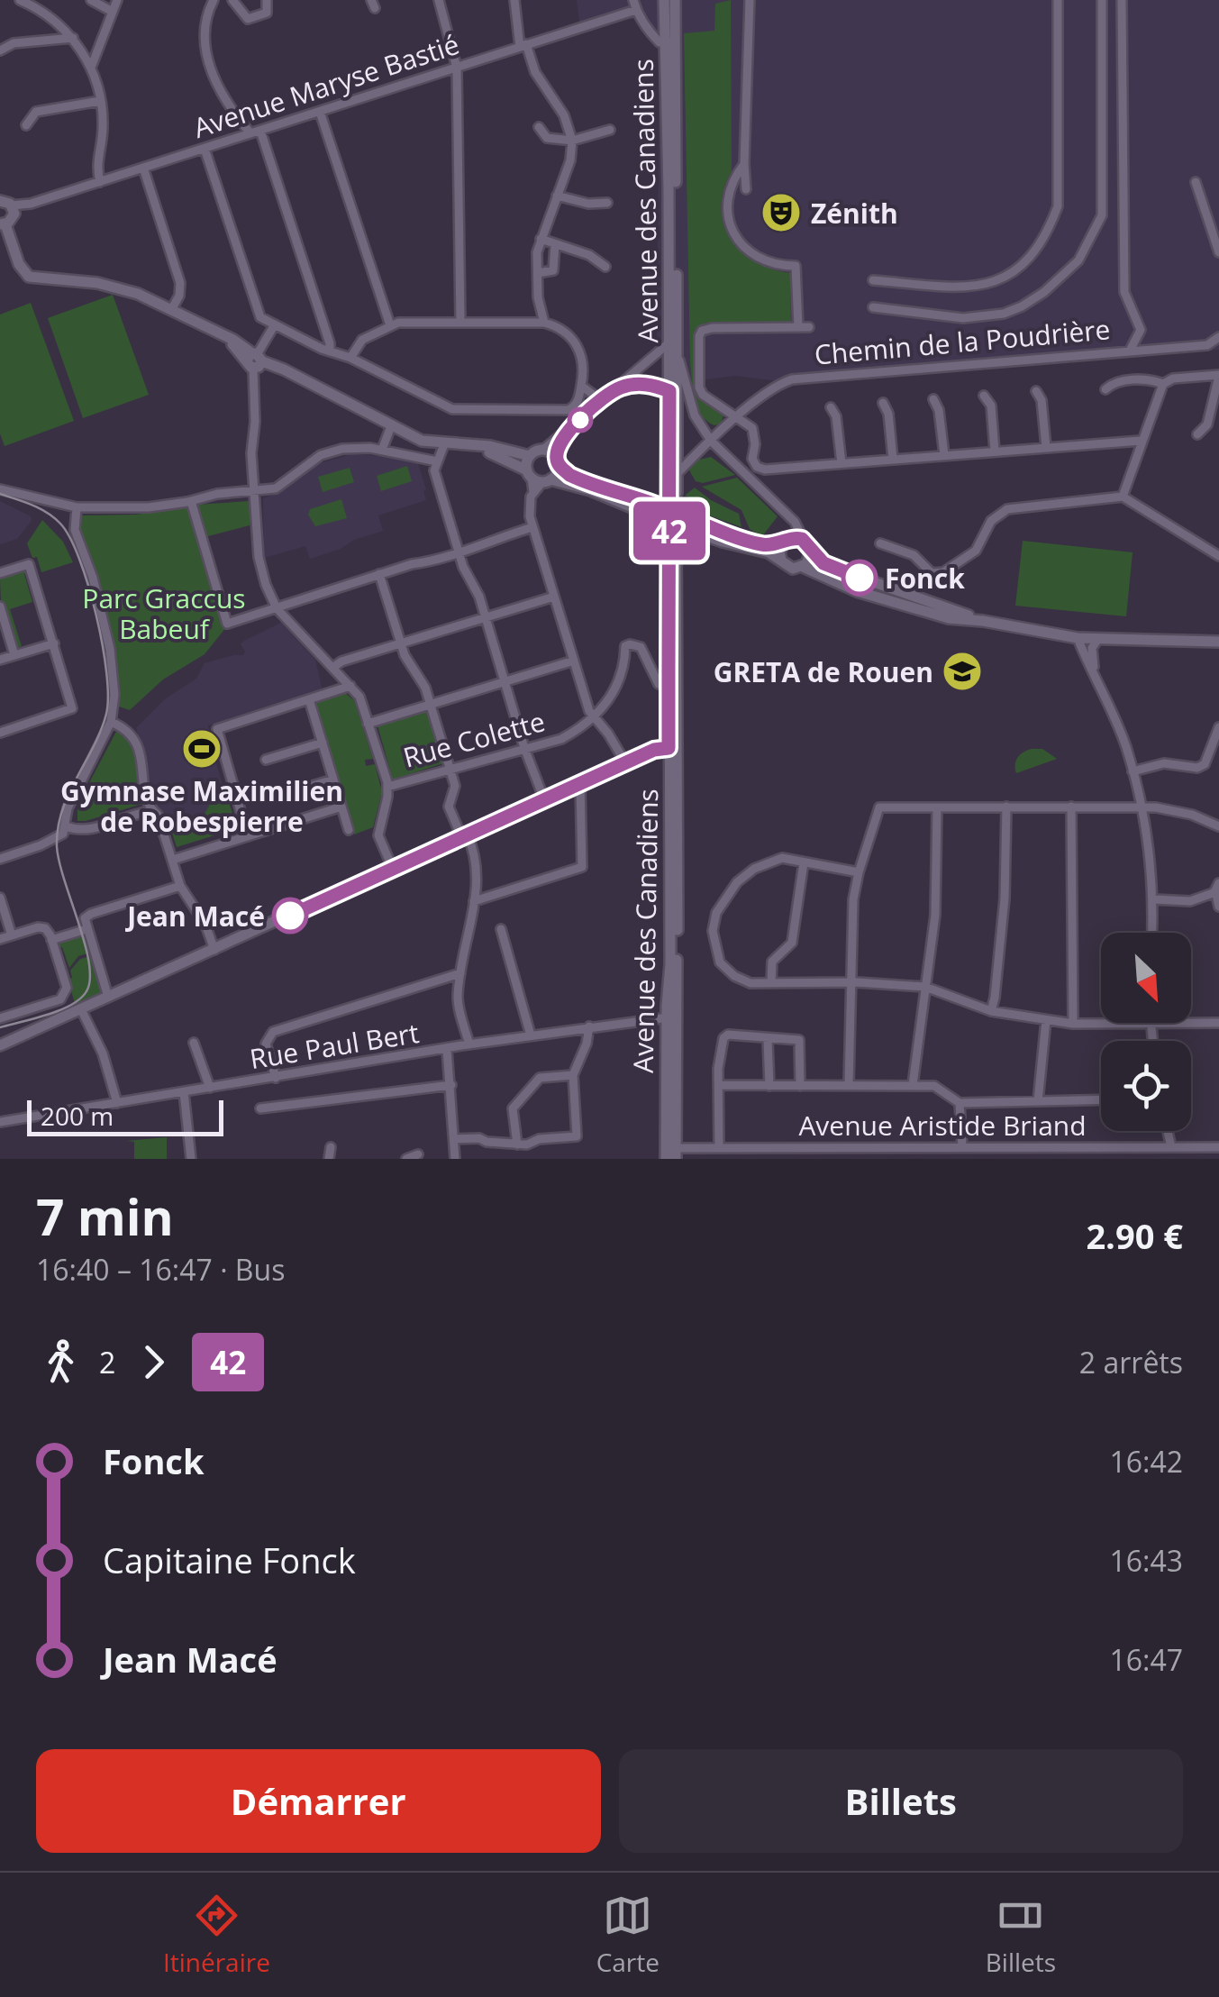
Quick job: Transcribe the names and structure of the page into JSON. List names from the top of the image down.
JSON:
{
  "streets": {
    "street": [
      "Avenue Maryse Bastié",
      "Avenue des Canadiens",
      "Chemin de la Poudrière",
      "Rue Colette",
      "Rue Paul Bert",
      "Avenue Aristide Briand"
    ]
  },
  "crossings": [
    ["Avenue des Canadiens", "Chemin de la Poudrière"],
    ["Avenue des Canadiens", "Rue Colette"],
    ["Avenue des Canadiens", "Rue Paul Bert"],
    ["Avenue des Canadiens", "Avenue Aristide Briand"]
  ],
  "parks": ["Parc Graccus Babeuf"],
  "places": {
    "theatre": ["Zénith"],
    "other": ["Fonck", "Jean Macé"],
    "school or university": ["GRETA de Rouen"],
    "sports": ["Gymnase Maximilien de Robespierre"]
  },
  "lines": ["bus line 42"],
  "scale_bar": "200 m",
  "north": "bottom right",
  "page": {
    "on_map": "42",
    "scale": "200 m",
    "heading": ["7 min", "16:40 – 16:47 · Bus", "2.90 €"],
    "legs": ["2", "42", "2 arrêts"],
    "list": [
      {
        "name": "Fonck",
        "value": "16:42"
      },
      {
        "name": "Capitaine Fonck",
        "value": "16:43"
      },
      {
        "name": "Jean Macé",
        "value": "16:47"
      }
    ],
    "buttons": ["Démarrer", "Billets"],
    "tabs": ["Itinéraire", "Carte", "Billets"]
  }
}
